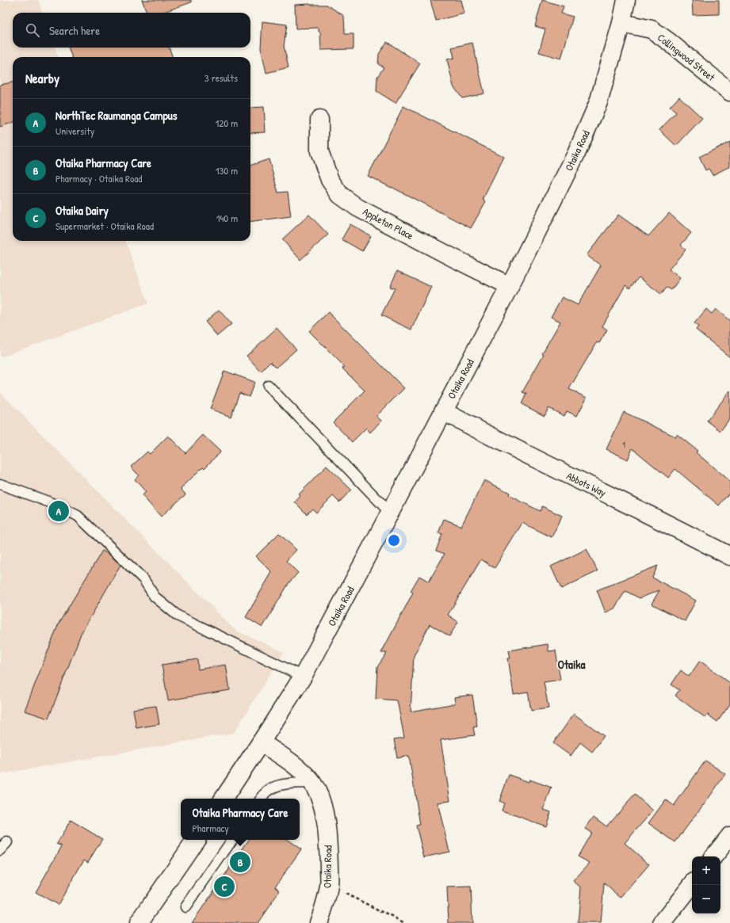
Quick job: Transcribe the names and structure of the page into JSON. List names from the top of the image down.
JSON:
{
  "streets": {
    "main road": [
      "Collingwood Street",
      "Otaika Road",
      "Appleton Place",
      "Abbots Way"
    ]
  },
  "crossings": [
    ["Collingwood Street", "Otaika Road"],
    ["Otaika Road", "Appleton Place"],
    ["Otaika Road", "Abbots Way"]
  ],
  "districts": ["Otaika"],
  "house_numbers": ["1"],
  "page": {
    "search": "Search here",
    "heading": ["Nearby", "3 results"],
    "list": [
      {
        "mark": "A",
        "name": "NorthTec Raumanga Campus",
        "note": "University",
        "value": "120 m"
      },
      {
        "mark": "B",
        "name": "Otaika Pharmacy Care",
        "note": "Pharmacy · Otaika Road",
        "value": "130 m"
      },
      {
        "mark": "C",
        "name": "Otaika Dairy",
        "note": "Supermarket · Otaika Road",
        "value": "140 m"
      }
    ],
    "pins": ["A", "B", "C"],
    "popup": ["Otaika Pharmacy Care", "Pharmacy"],
    "map_buttons": ["+", "−"]
  }
}
